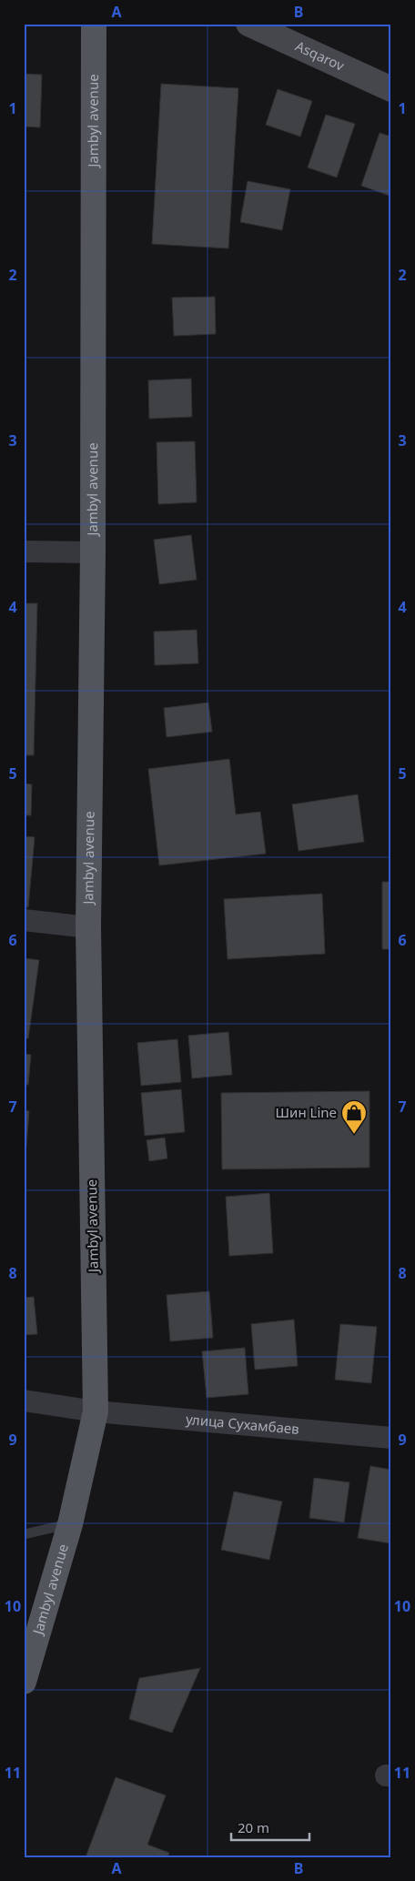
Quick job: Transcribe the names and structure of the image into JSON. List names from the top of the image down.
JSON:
{
  "streets": {
    "main road": ["Asqarov", "Jambyl avenue"],
    "street": ["улица Сухамбаев"]
  },
  "crossings": [
    ["Jambyl avenue", "улица Сухамбаев"]
  ],
  "places": {
    "shop": ["Шин Line"]
  },
  "scale_bar": "20 m",
  "grid": {
    "columns": ["A", "B"],
    "rows": [
      "1",
      "2",
      "3",
      "4",
      "5",
      "6",
      "7",
      "8",
      "9",
      "10",
      "11"
    ]
  }
}
